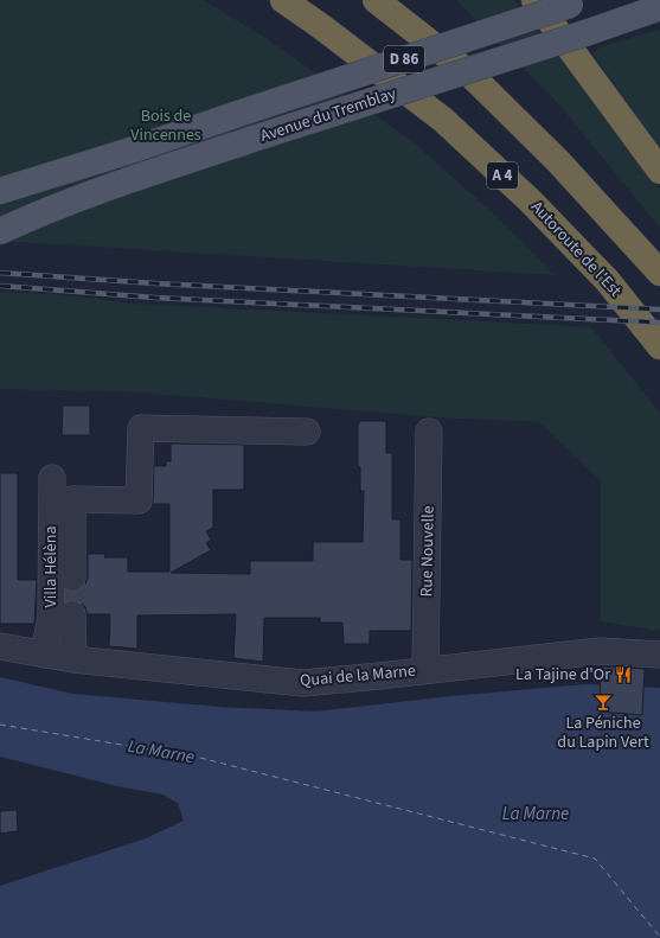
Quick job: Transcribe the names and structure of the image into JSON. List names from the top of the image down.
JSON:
{
  "streets": {
    "highway": ["A 4", "Autoroute de l’Est"],
    "main road": ["D 86", "Avenue du Tremblay"],
    "street": ["Rue Nouvelle", "Villa Hélèna", "Quai de la Marne"]
  },
  "crossings": [
    ["Rue Nouvelle", "Quai de la Marne"],
    ["Villa Hélèna", "Quai de la Marne"]
  ],
  "water": ["La Marne"],
  "parks": ["Bois de Vincennes"],
  "places": {
    "restaurant": ["La Tajine d'Or"],
    "bar": ["La Péniche du Lapin Vert"]
  }
}
